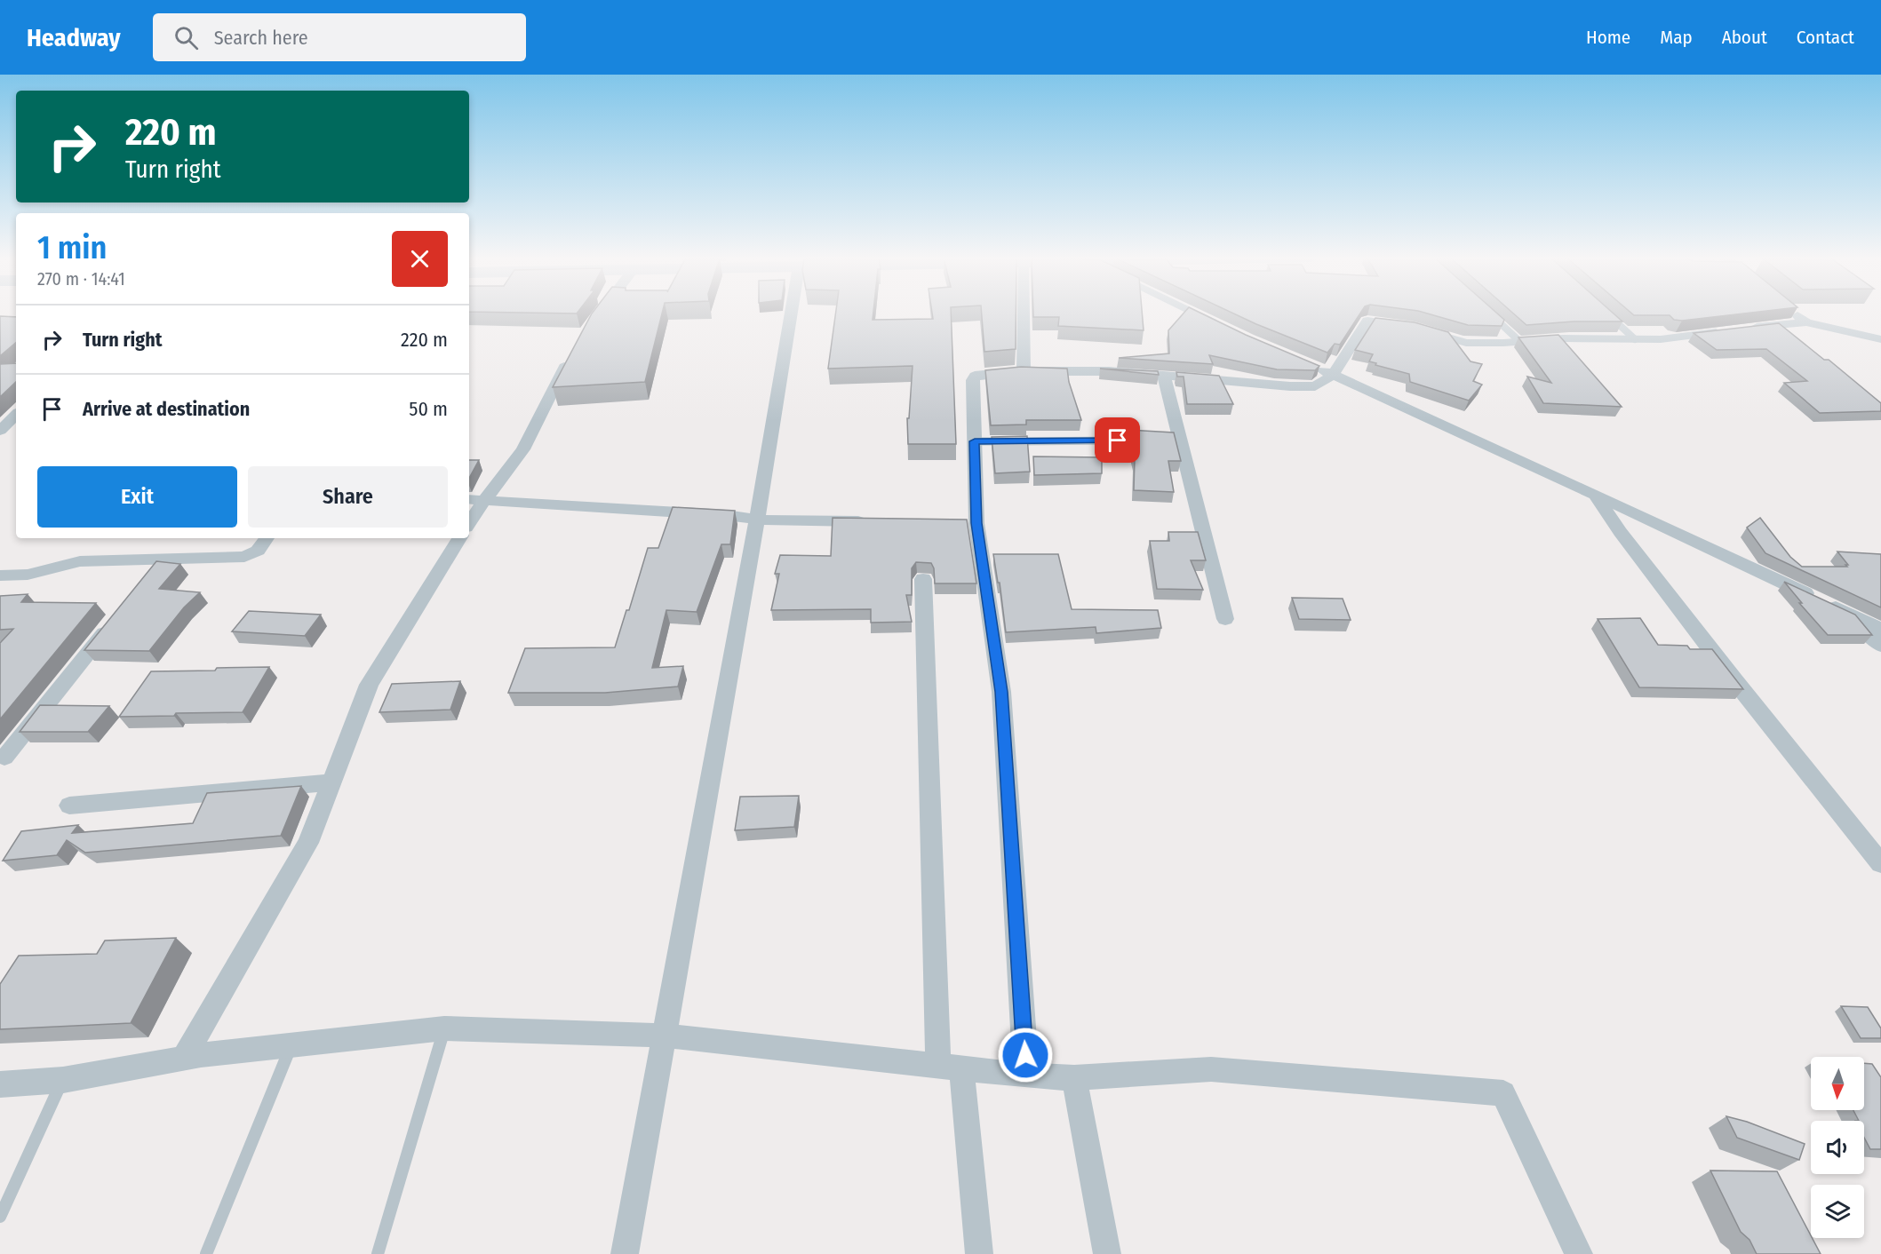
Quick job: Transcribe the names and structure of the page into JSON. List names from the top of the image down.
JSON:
{
  "north": "bottom",
  "page": {
    "header": "Headway",
    "search": "Search here",
    "nav": [
      "Home",
      "Map",
      "About",
      "Contact"
    ],
    "turn": ["220 m", "Turn right"],
    "heading": ["1 min", "270 m · 14:41"],
    "list": [
      {
        "name": "Turn right",
        "value": "220 m"
      },
      {
        "name": "Arrive at destination",
        "value": "50 m"
      }
    ],
    "buttons": ["Exit", "Share"]
  }
}
